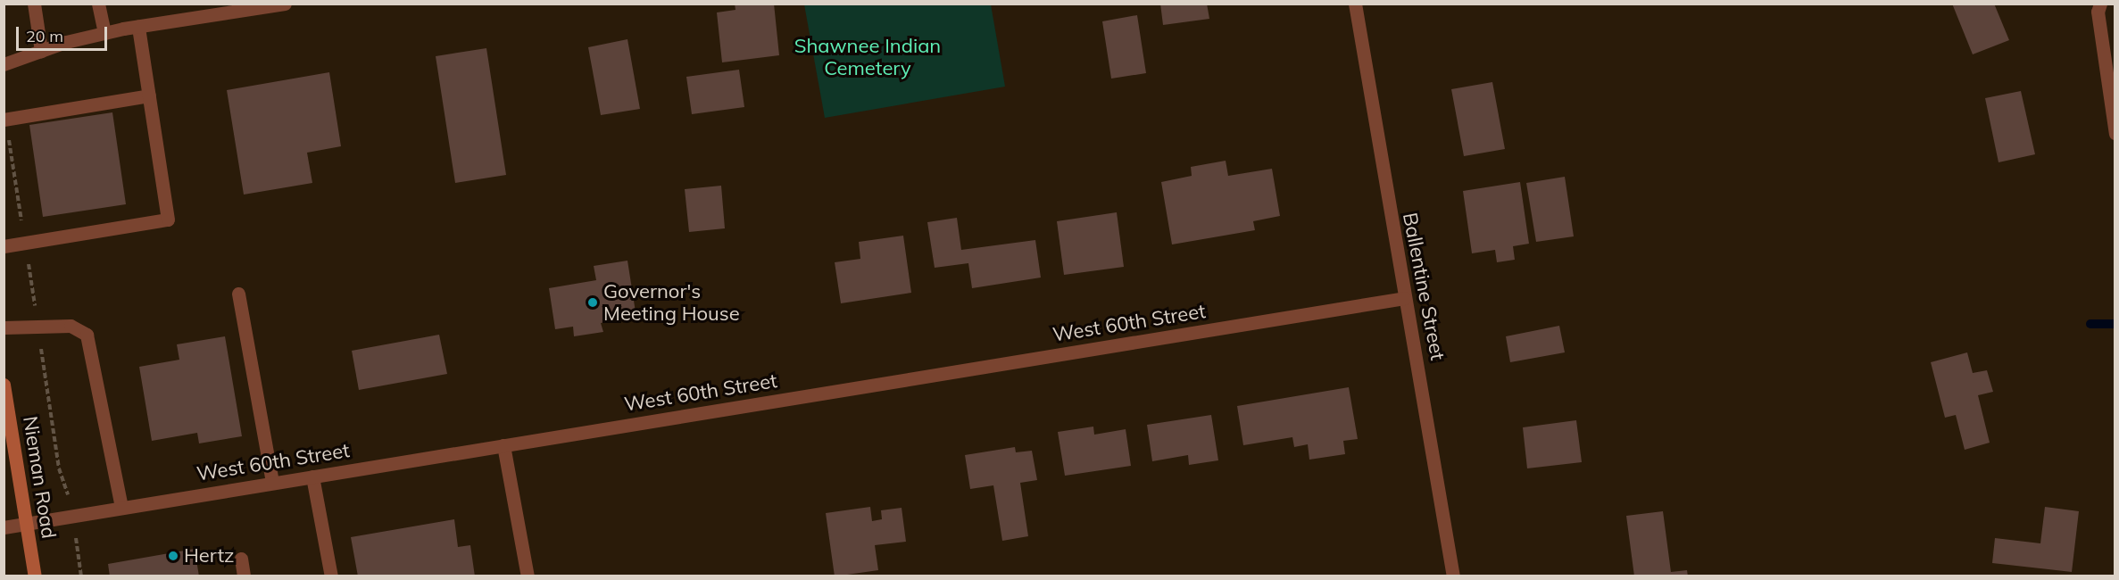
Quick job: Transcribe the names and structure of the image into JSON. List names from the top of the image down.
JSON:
{
  "streets": {
    "main road": ["Nieman Road"],
    "street": ["Ballentine Street", "West 60th Street"]
  },
  "crossings": [
    ["Ballentine Street", "West 60th Street"],
    ["West 60th Street", "Nieman Road"]
  ],
  "parks": ["Shawnee Indian Cemetery"],
  "places": ["Governor's Meeting House", "Hertz"],
  "scale_bar": "20 m"
}
